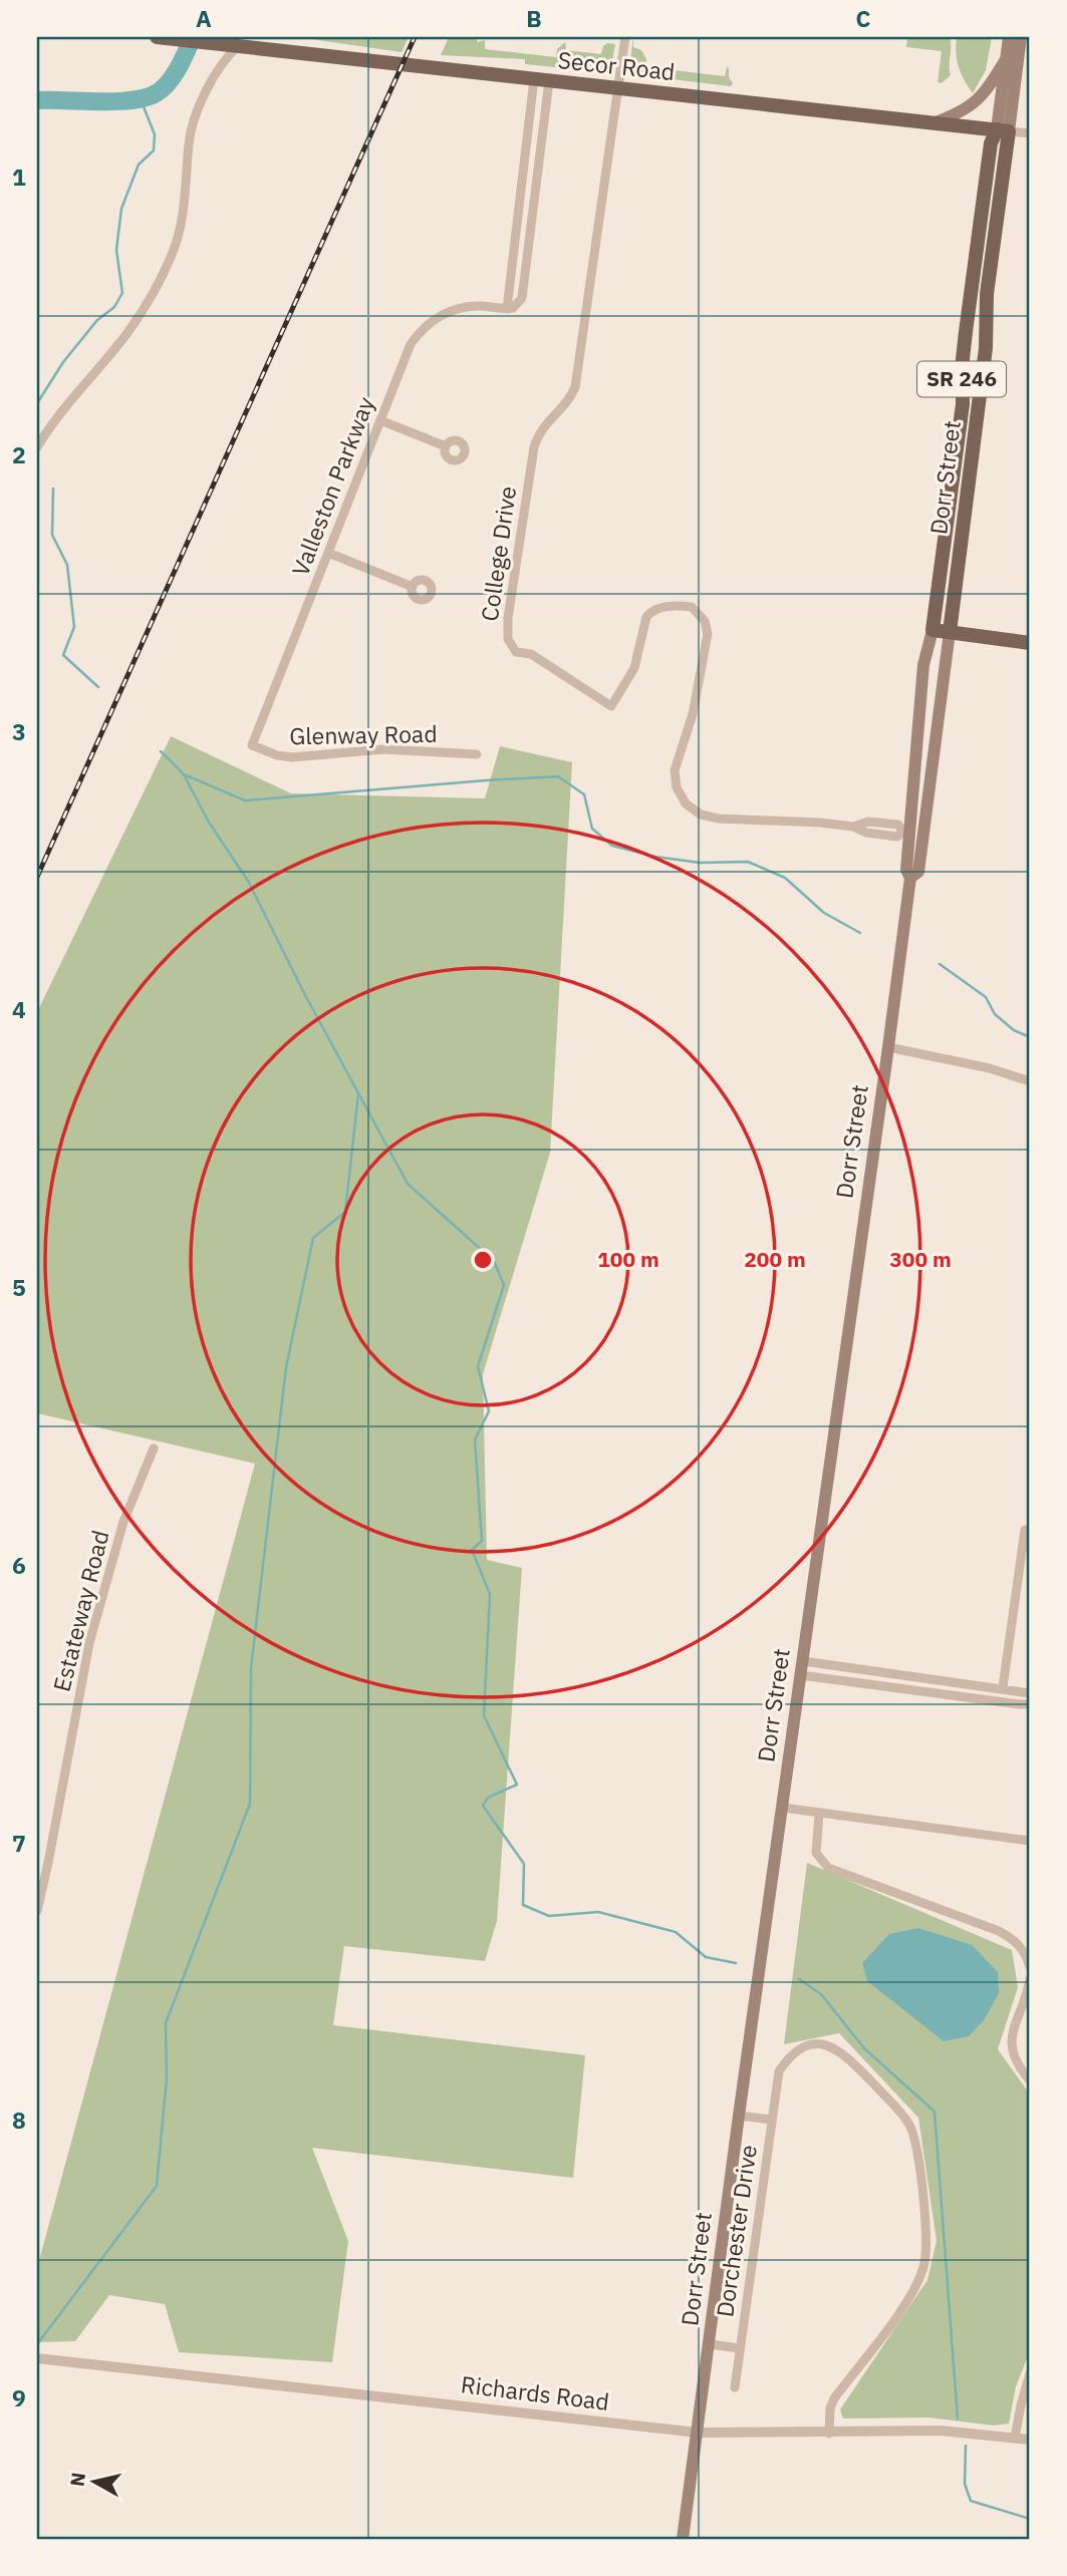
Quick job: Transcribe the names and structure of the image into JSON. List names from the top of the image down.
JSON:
{
  "streets": {
    "main road": ["Secor Road", "SR 246", "Dorr Street"],
    "street": [
      "Valleston Parkway",
      "College Drive",
      "Glenway Road",
      "Estateway Road",
      "Dorchester Drive",
      "Richards Road"
    ]
  },
  "crossings": [
    ["Secor Road", "Dorr Street"],
    ["Secor Road", "College Drive"],
    ["Dorr Street", "College Drive"],
    ["Dorr Street", "Dorchester Drive"],
    ["Dorr Street", "Richards Road"],
    ["Valleston Parkway", "Glenway Road"],
    ["Dorchester Drive", "Richards Road"]
  ],
  "north": "left",
  "grid": {
    "columns": ["A", "B", "C"],
    "rows": [
      "1",
      "2",
      "3",
      "4",
      "5",
      "6",
      "7",
      "8",
      "9"
    ]
  },
  "rings": ["100 m", "200 m", "300 m"]
}
